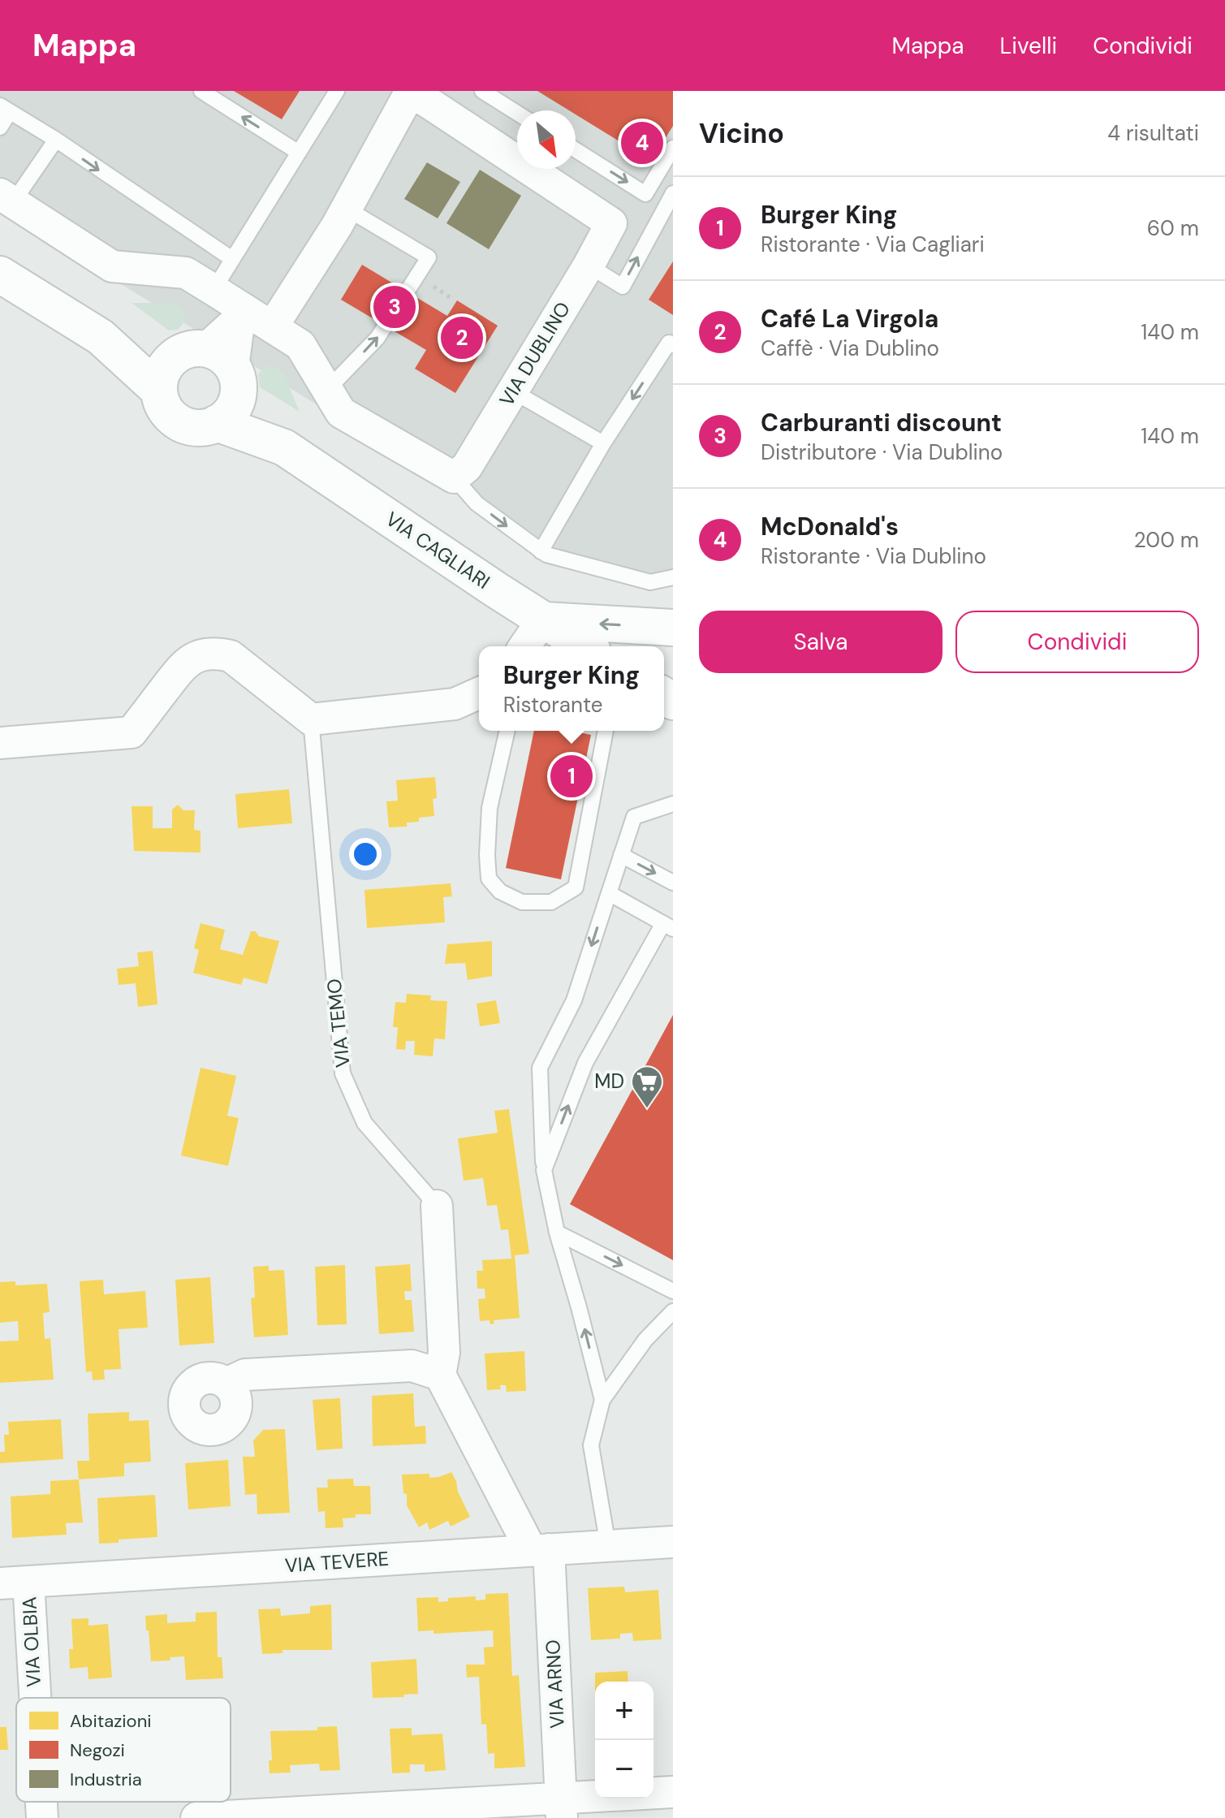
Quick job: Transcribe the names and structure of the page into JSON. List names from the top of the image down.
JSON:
{
  "streets": {
    "main road": ["VIA CAGLIARI"],
    "street": [
      "VIA DUBLINO",
      "VIA TEMO",
      "VIA TEVERE",
      "VIA OLBIA",
      "VIA ARNO"
    ]
  },
  "crossings": [
    ["VIA TEVERE", "VIA OLBIA"],
    ["VIA TEVERE", "VIA ARNO"]
  ],
  "places": {
    "supermarket": ["MD"]
  },
  "legend": ["Abitazioni", "Negozi", "Industria"],
  "north": "bottom right",
  "page": {
    "header": "Mappa",
    "nav": ["Mappa", "Livelli", "Condividi"],
    "heading": ["Vicino", "4 risultati"],
    "pins": [
      "4",
      "3",
      "2",
      "1"
    ],
    "list": [
      {
        "mark": "1",
        "name": "Burger King",
        "note": "Ristorante · Via Cagliari",
        "value": "60 m"
      },
      {
        "mark": "2",
        "name": "Café La Virgola",
        "note": "Caffè · Via Dublino",
        "value": "140 m"
      },
      {
        "mark": "3",
        "name": "Carburanti discount",
        "note": "Distributore · Via Dublino",
        "value": "140 m"
      },
      {
        "mark": "4",
        "name": "McDonald's",
        "note": "Ristorante · Via Dublino",
        "value": "200 m"
      }
    ],
    "buttons": ["Salva", "Condividi"],
    "popup": ["Burger King", "Ristorante"],
    "map_buttons": ["+", "−"]
  }
}
